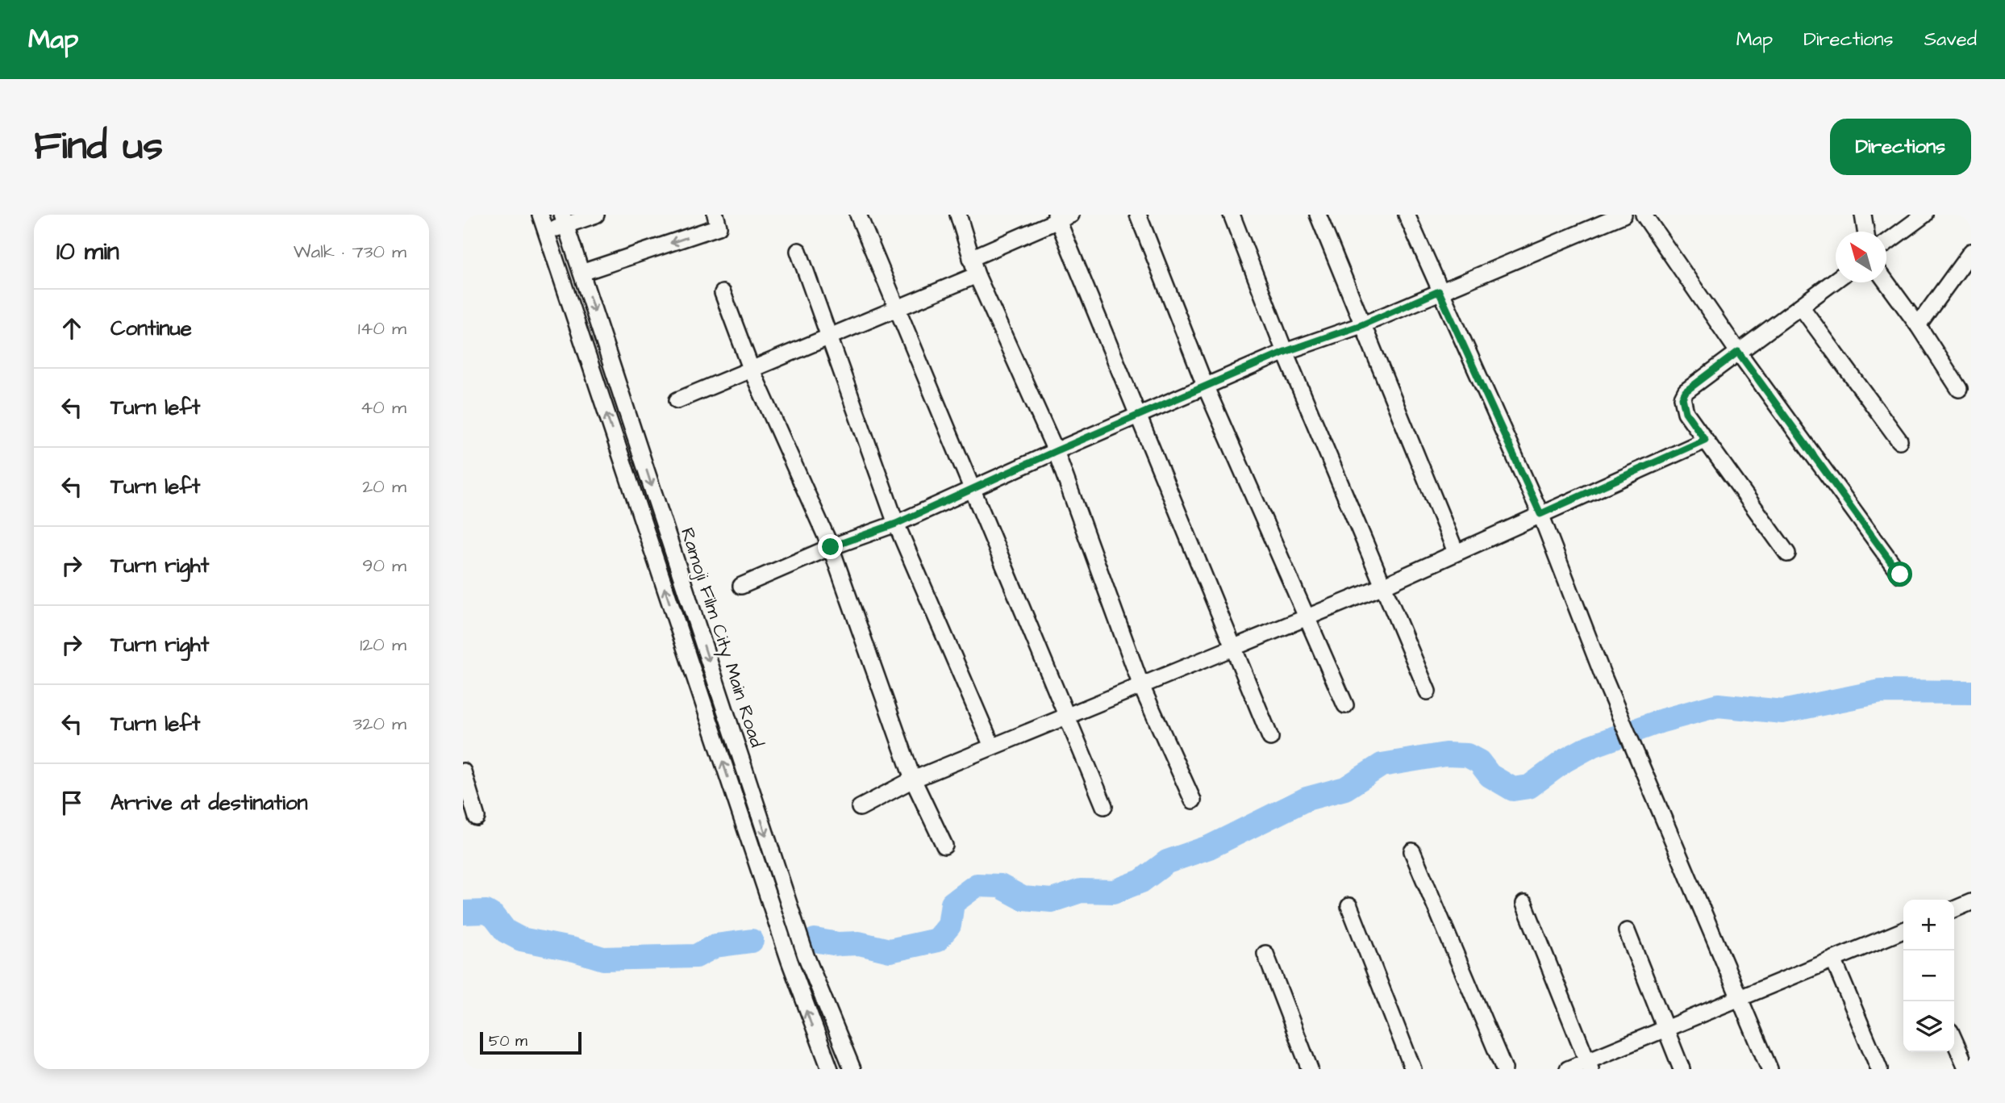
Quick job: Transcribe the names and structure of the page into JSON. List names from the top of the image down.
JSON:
{
  "streets": {
    "street": ["Ramoji Film City Main Road"]
  },
  "scale_bar": "50 m",
  "north": "top left",
  "page": {
    "header": "Map",
    "nav": ["Map", "Directions", "Saved"],
    "buttons": "Directions",
    "title": "Find us",
    "heading": ["10 min", "Walk · 730 m"],
    "list": [
      ["Continue", "140 m"],
      ["Turn left", "40 m"],
      ["Turn left", "20 m"],
      ["Turn right", "90 m"],
      ["Turn right", "120 m"],
      ["Turn left", "320 m"],
      "Arrive at destination"
    ],
    "map_buttons": ["+", "−"],
    "scale": "50 m"
  }
}
